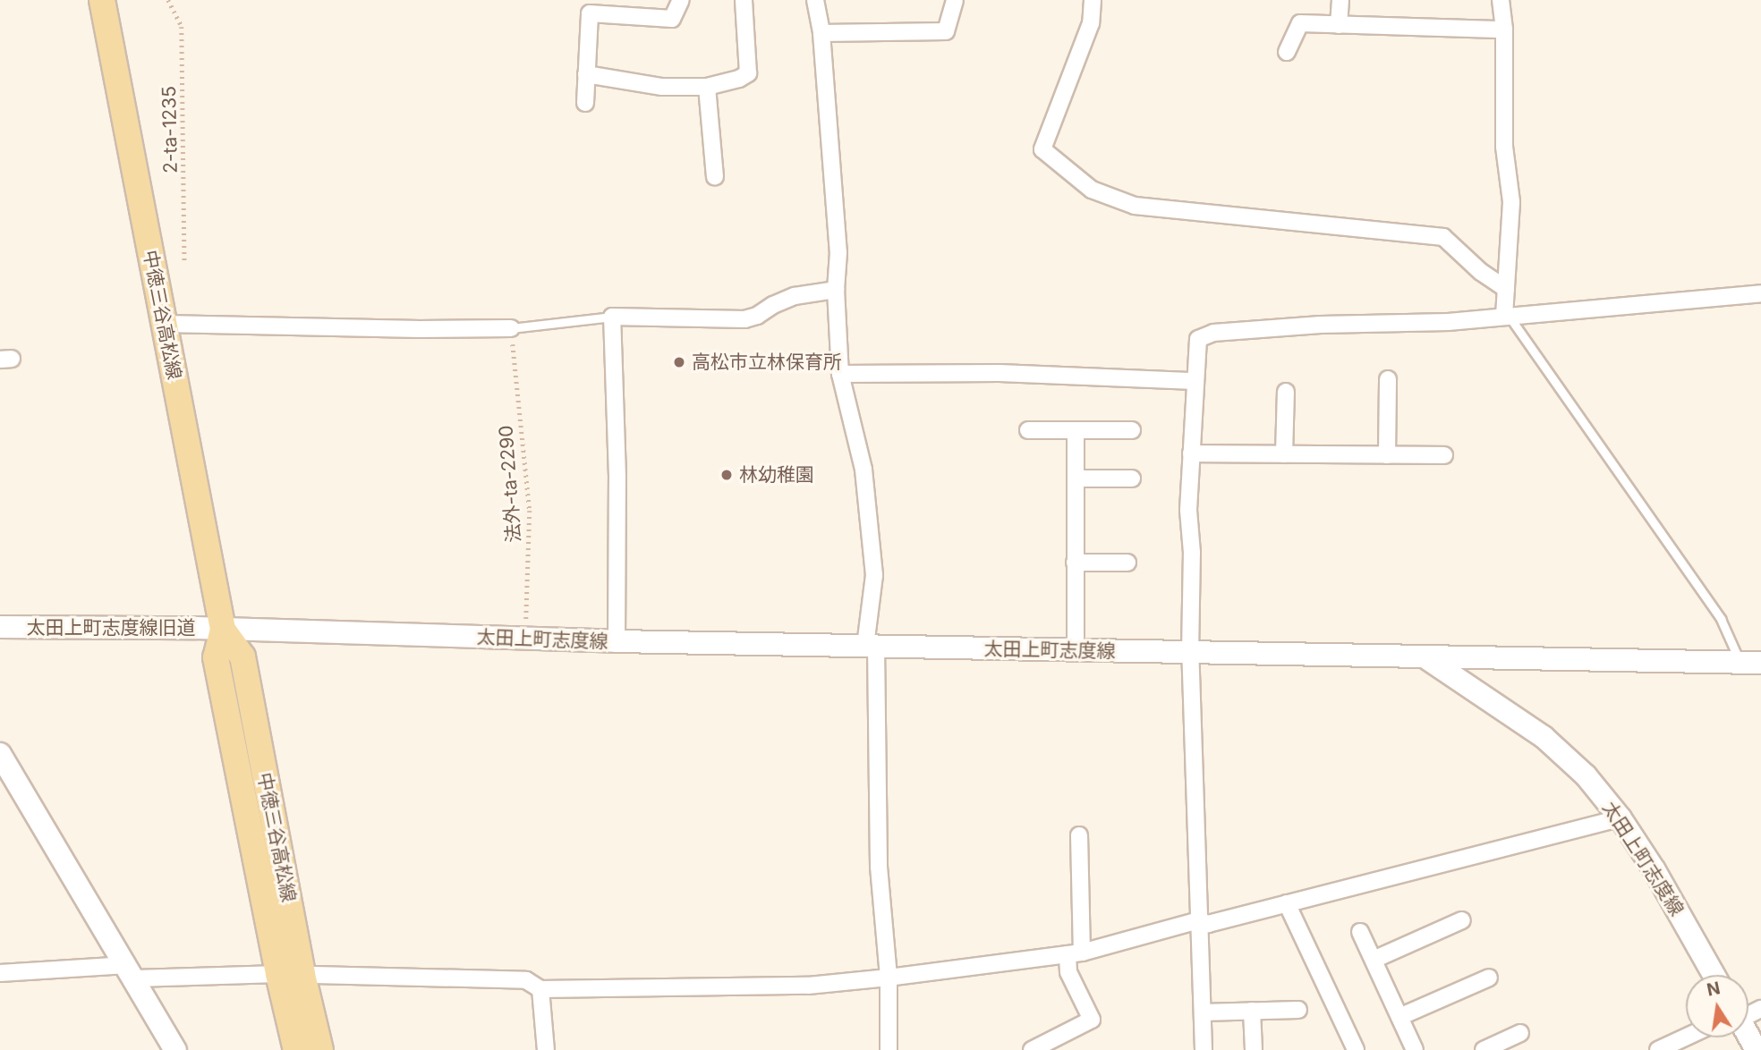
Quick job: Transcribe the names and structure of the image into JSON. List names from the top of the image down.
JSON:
{
  "streets": {
    "main road": ["中徳三谷高松線", "太田上町志度線旧道", "太田上町志度線"],
    "path": ["2-ta-1235", "法外-ta-2290"]
  },
  "crossings": [
    ["中徳三谷高松線", "太田上町志度線旧道"],
    ["中徳三谷高松線", "太田上町志度線"],
    ["法外-ta-2290", "太田上町志度線"],
    ["太田上町志度線旧道", "太田上町志度線"]
  ],
  "places": ["高松市立林保育所", "林幼稚園"],
  "north": "top"
}
